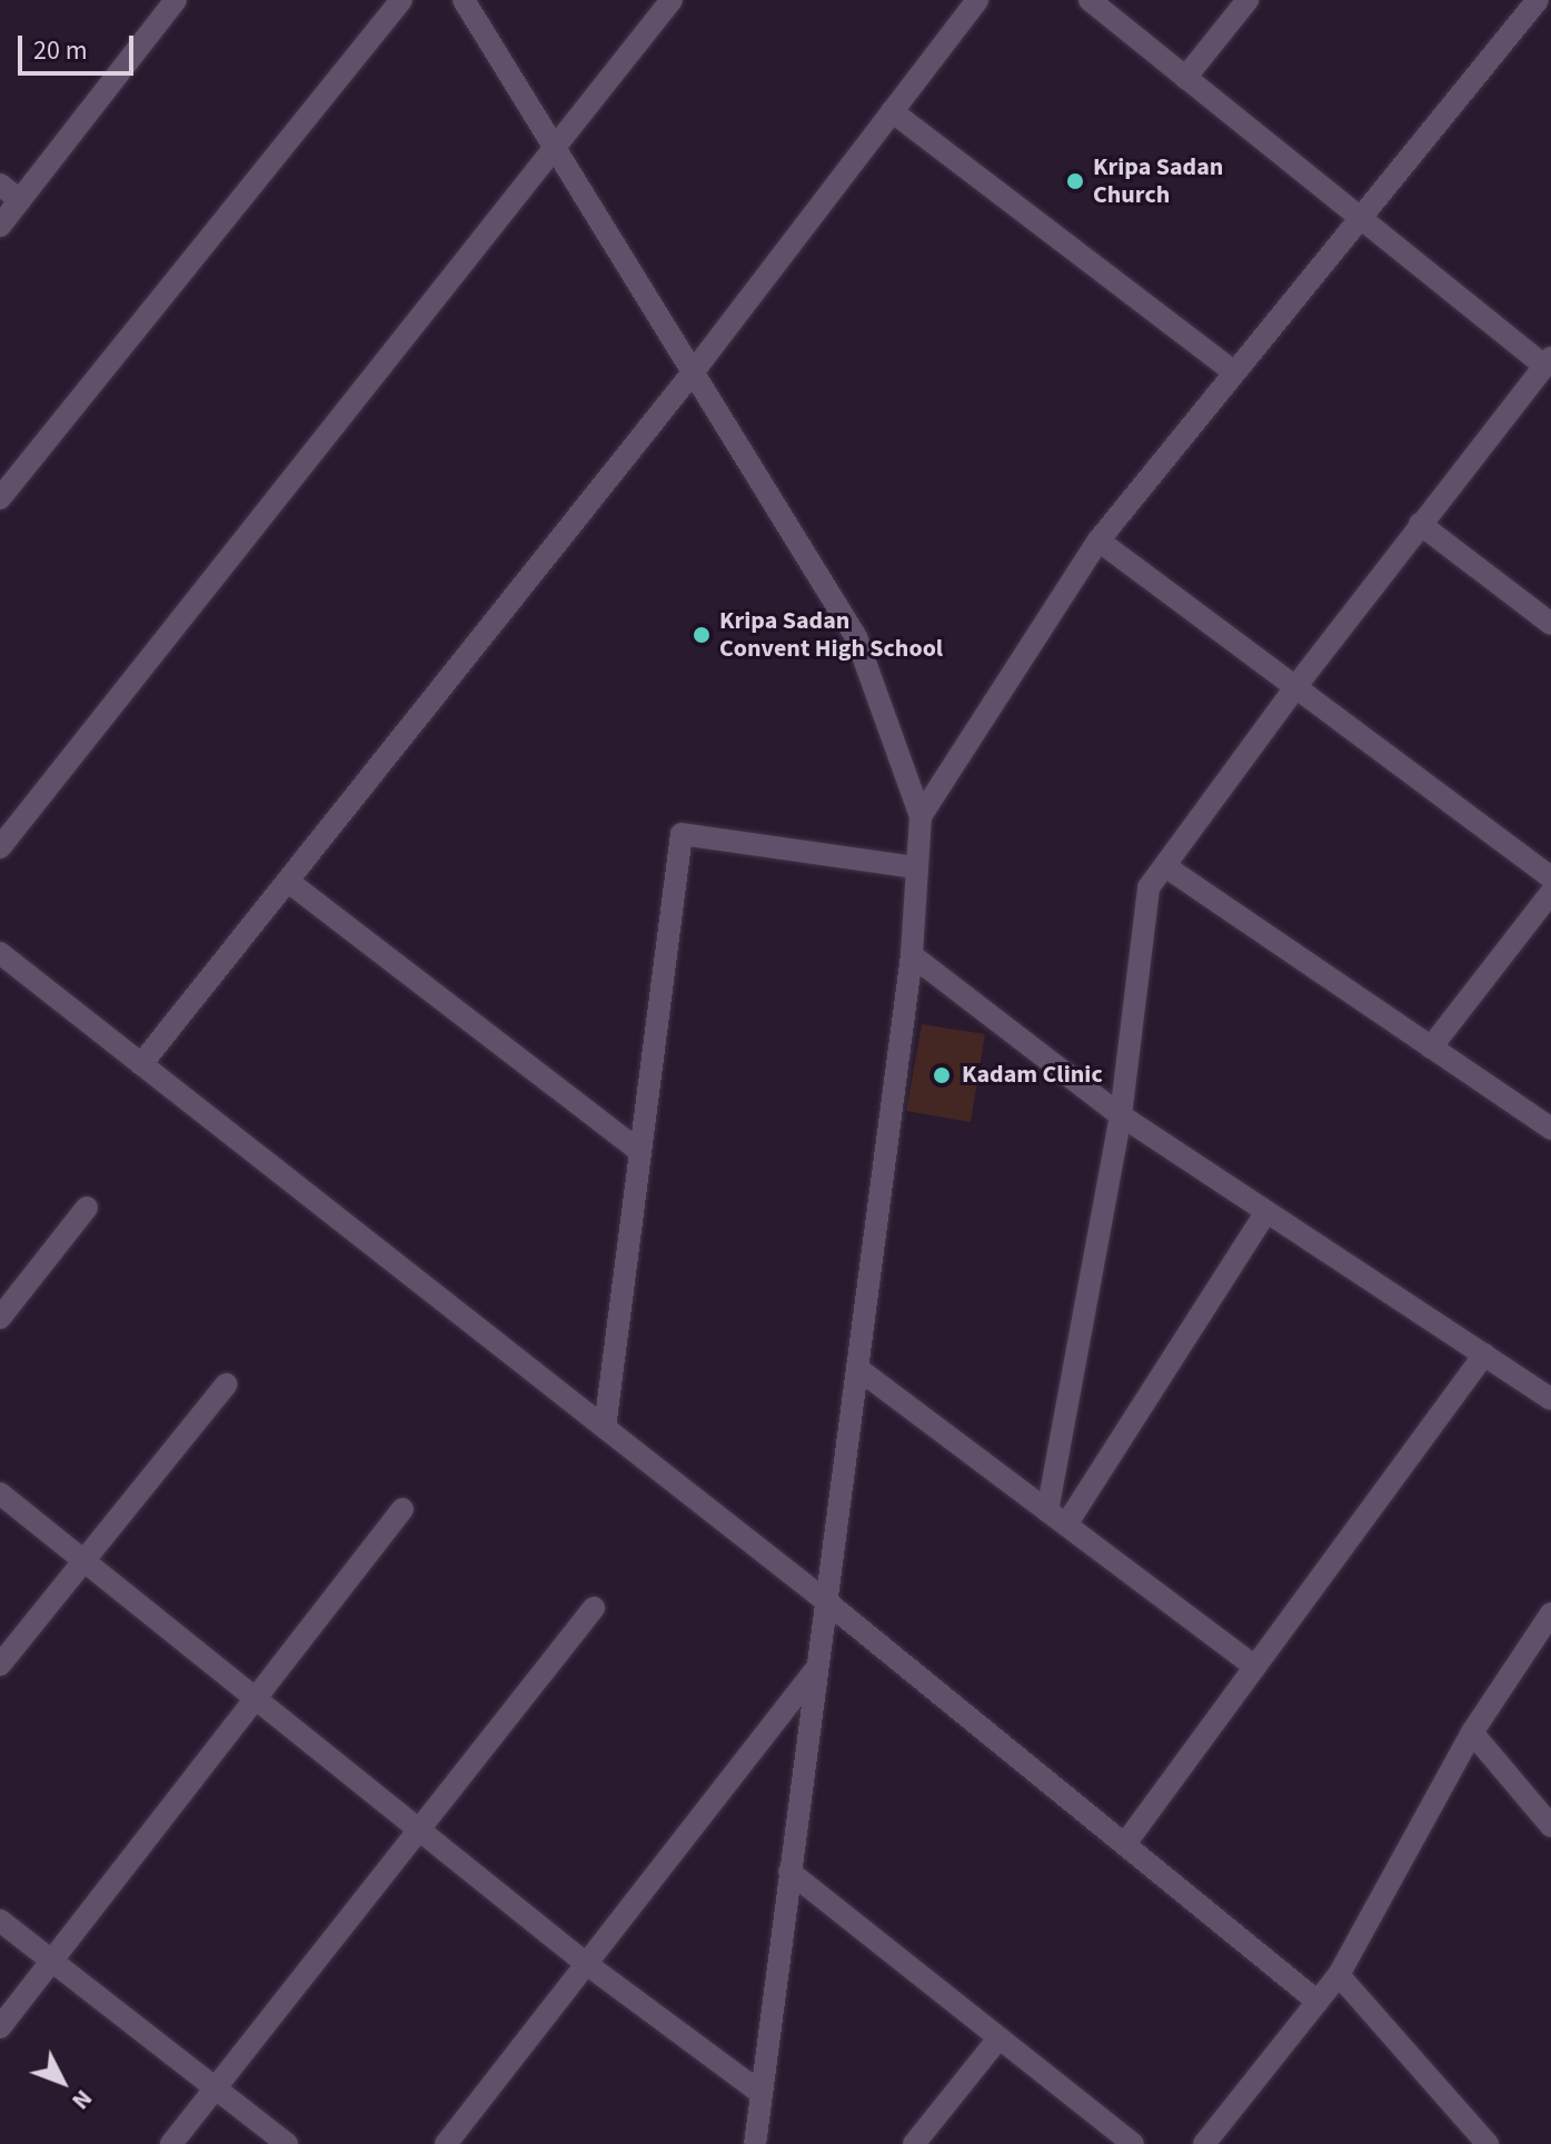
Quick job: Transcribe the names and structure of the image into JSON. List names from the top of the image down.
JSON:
{
  "places": ["Kripa Sadan Church", "Kripa Sadan Convent High School", "Kadam Clinic"],
  "scale_bar": "20 m",
  "north": "bottom right"
}
